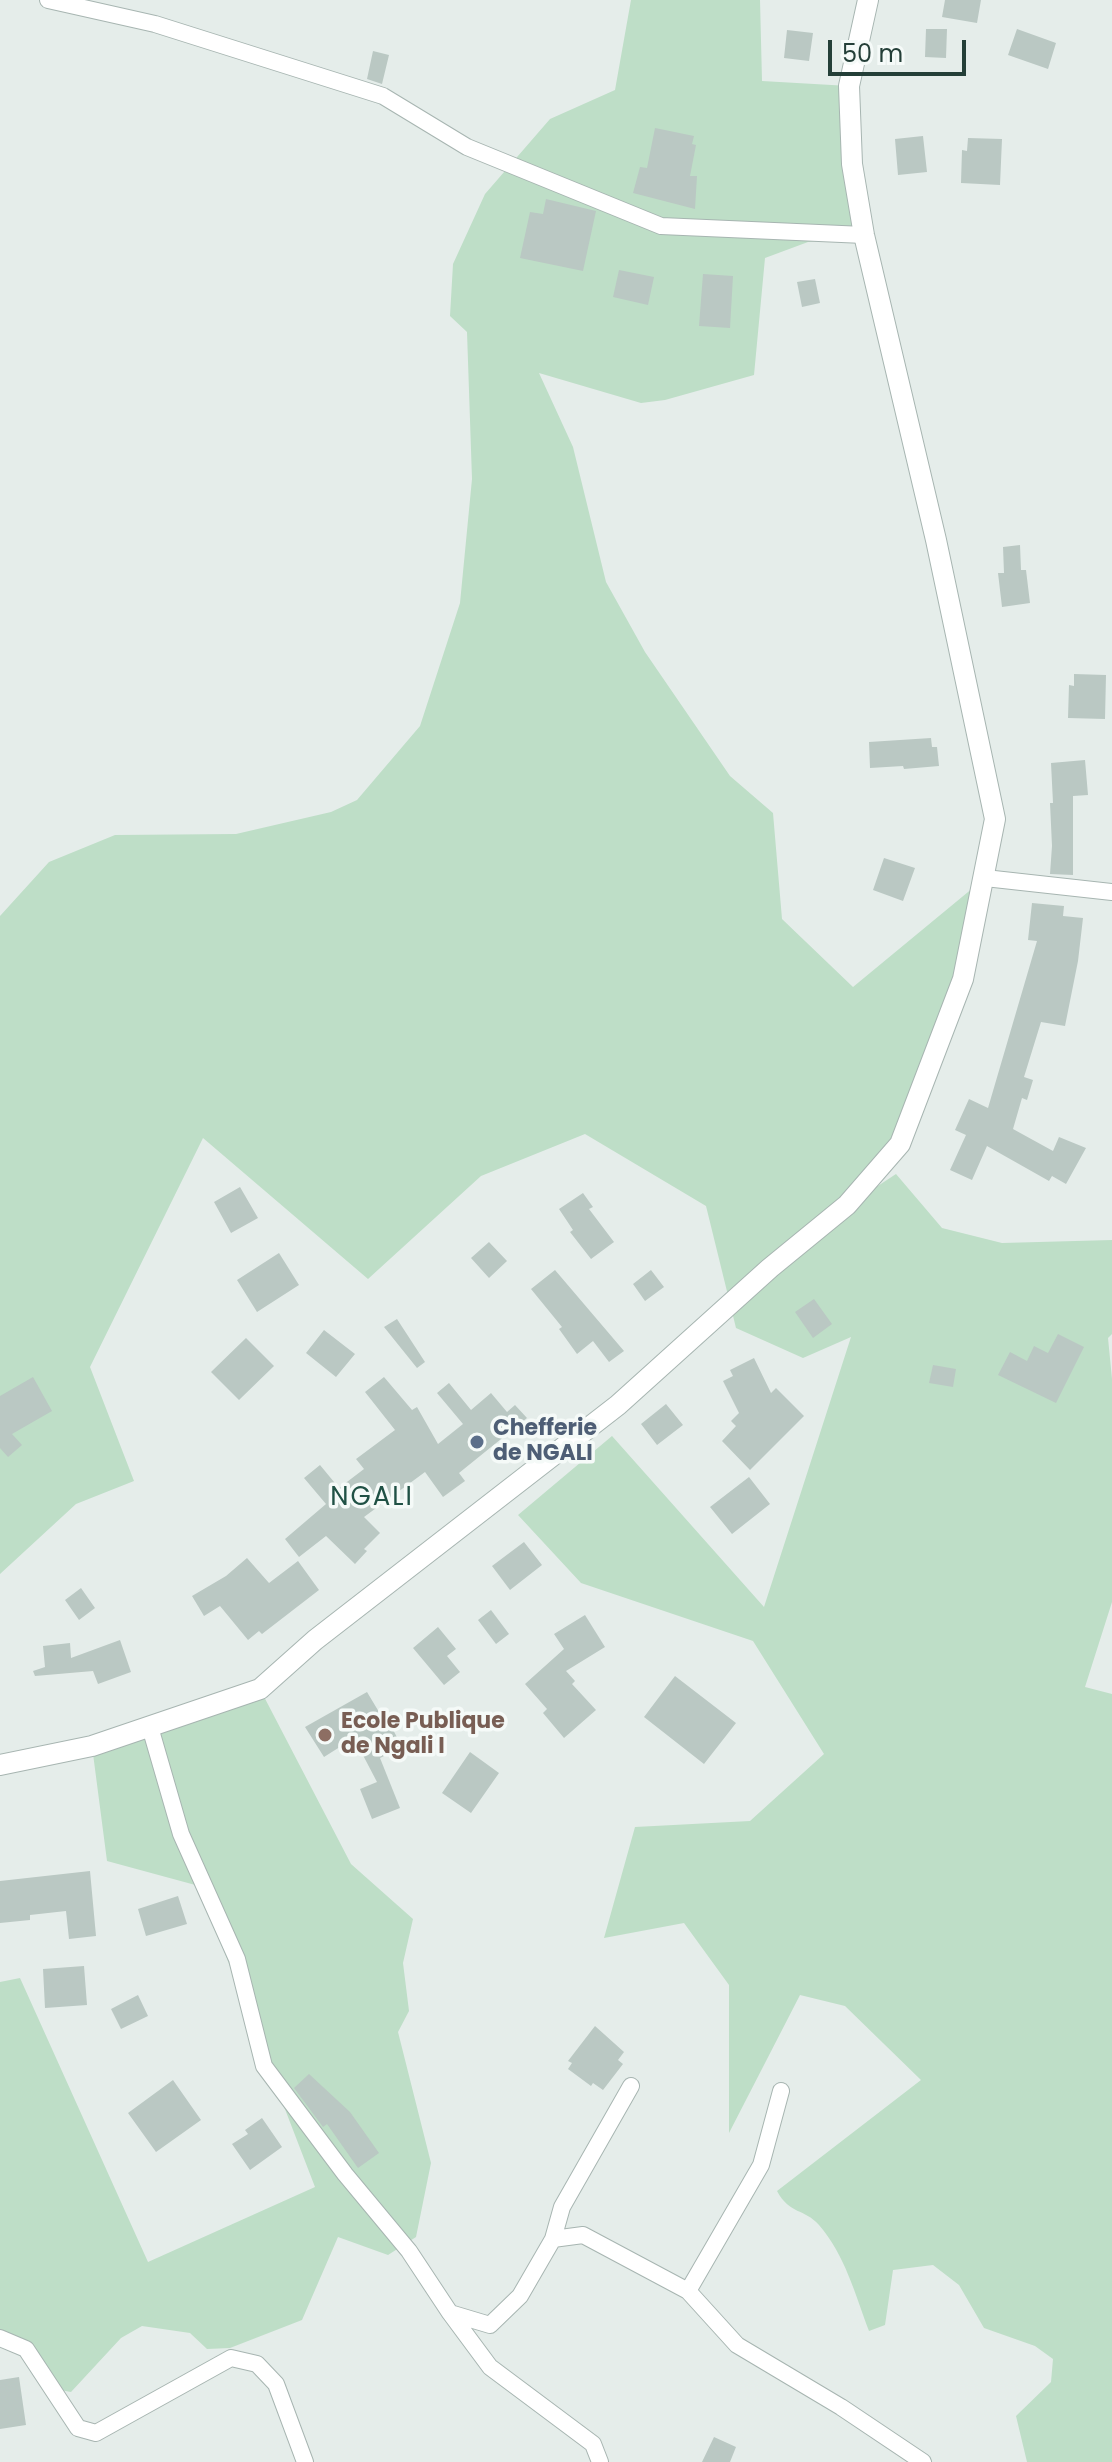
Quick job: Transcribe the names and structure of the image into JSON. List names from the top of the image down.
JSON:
{
  "districts": ["NGALI"],
  "places": ["Chefferie de NGALI", "Ecole Publique de Ngali I"],
  "scale_bar": "50 m"
}
